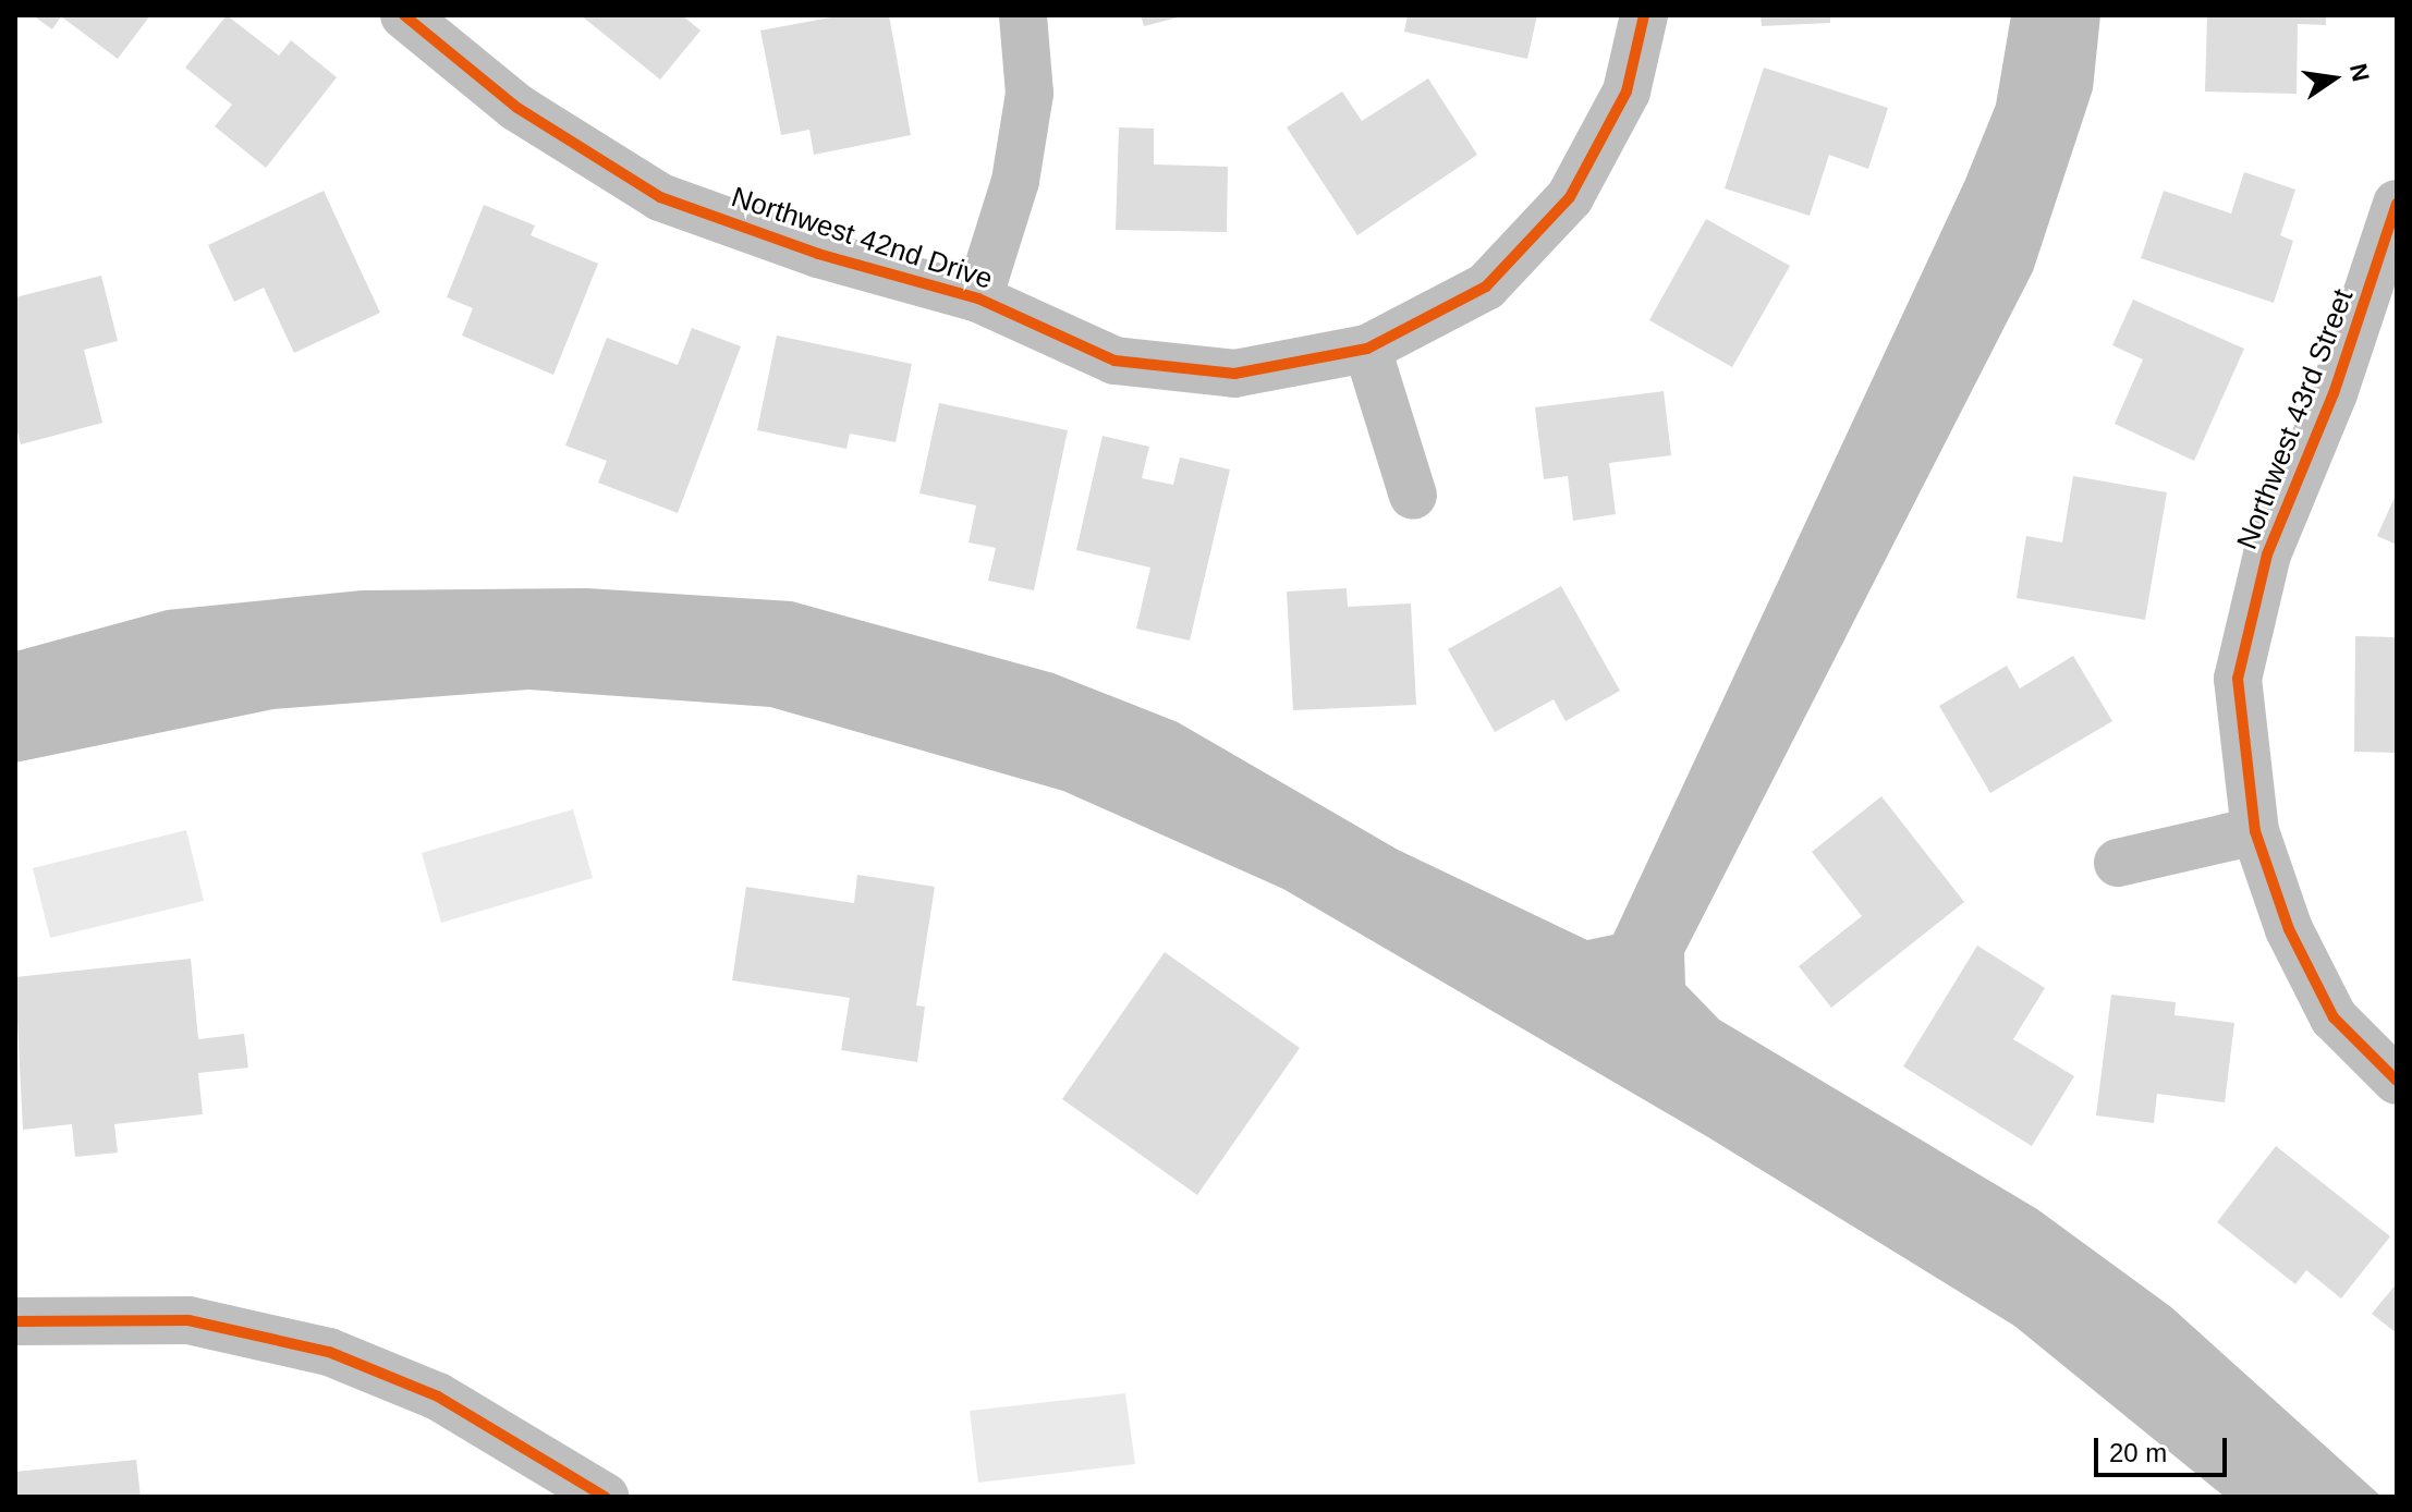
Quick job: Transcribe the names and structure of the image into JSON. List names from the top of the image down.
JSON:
{
  "streets": {
    "street": ["Northwest 42nd Drive", "Northwest 43rd Street"]
  },
  "scale_bar": "20 m",
  "north": "right"
}
